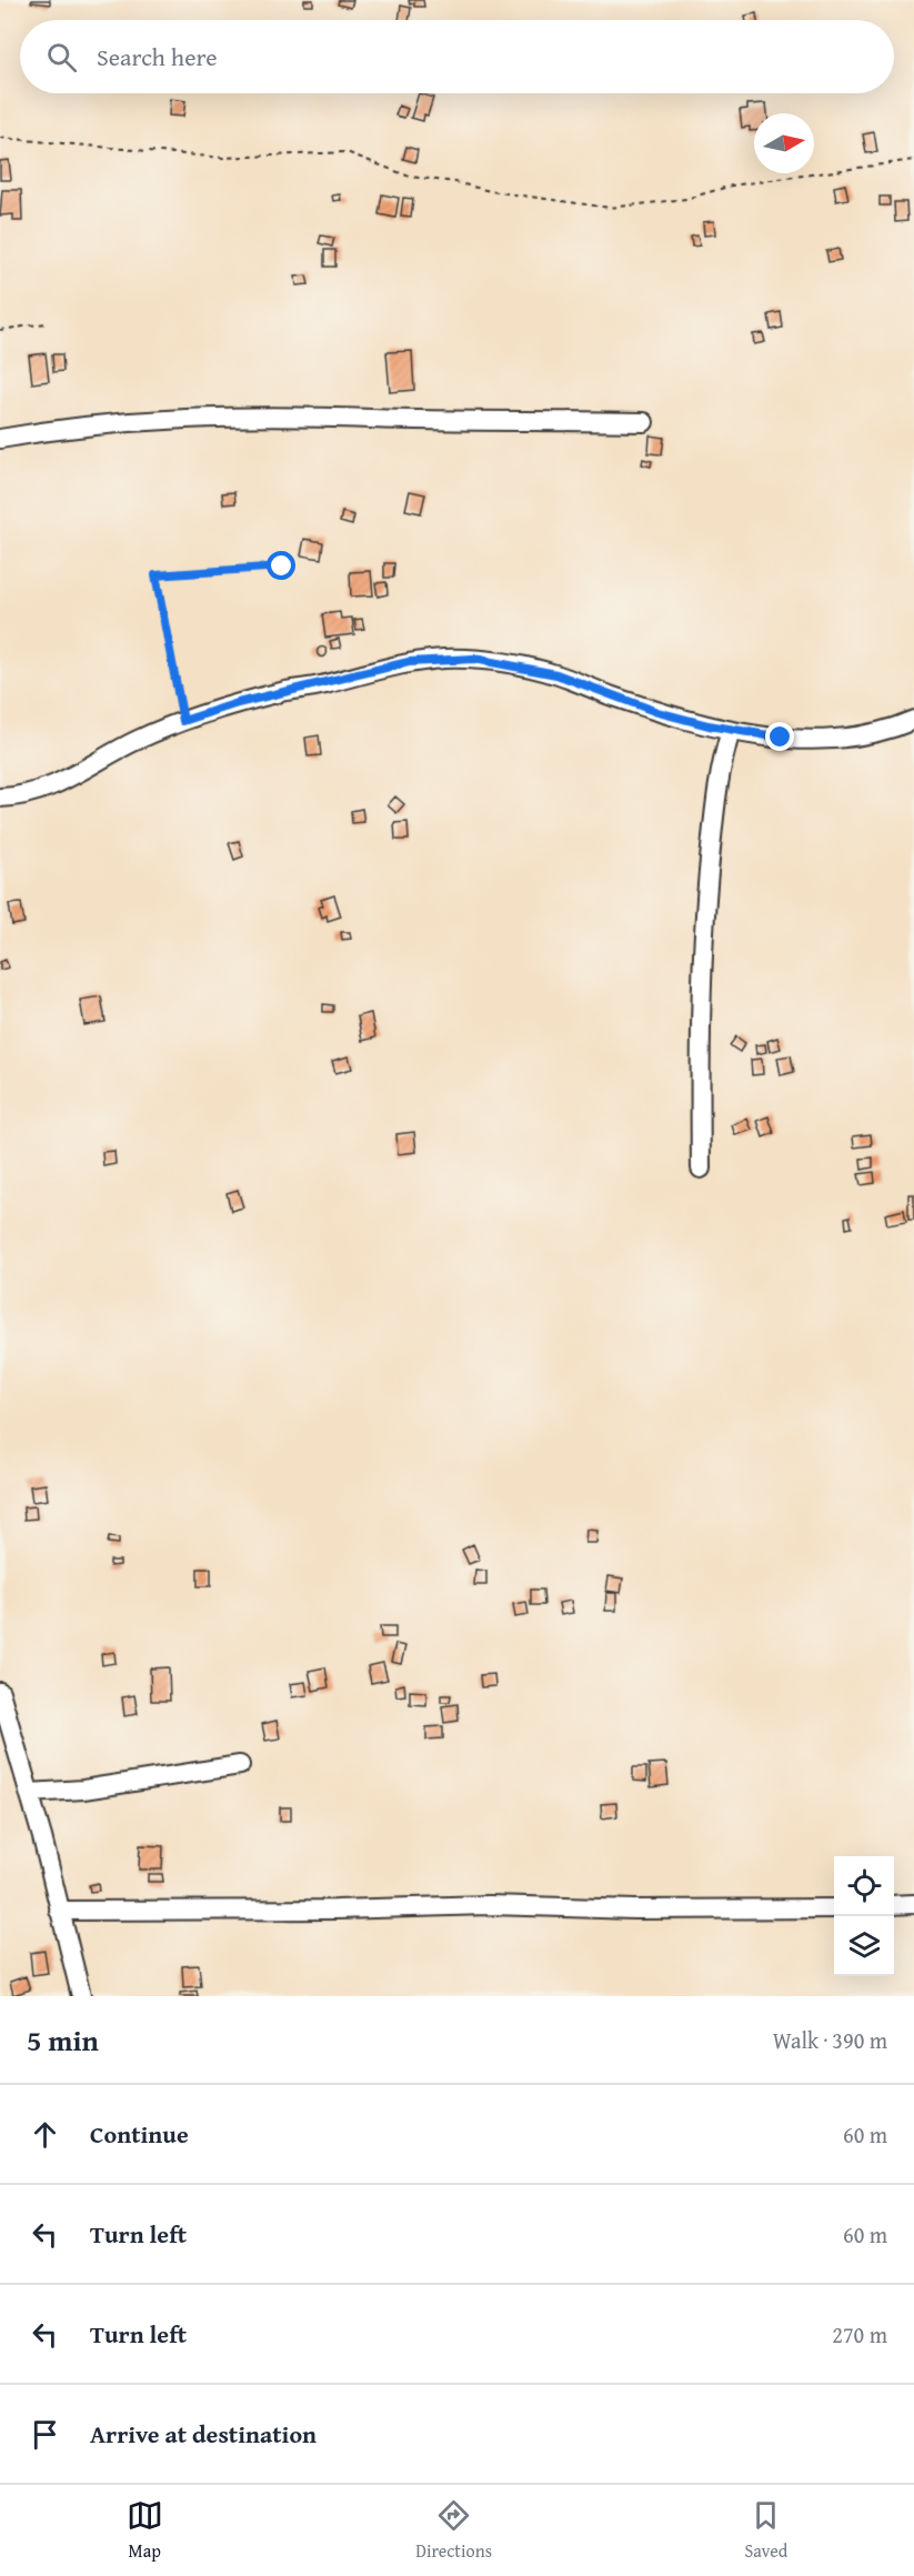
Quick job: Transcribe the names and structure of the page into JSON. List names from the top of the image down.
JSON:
{
  "north": "right",
  "page": {
    "search": "Search here",
    "heading": ["5 min", "Walk · 390 m"],
    "list": [
      ["Continue", "60 m"],
      ["Turn left", "60 m"],
      ["Turn left", "270 m"],
      "Arrive at destination"
    ],
    "nav": ["Map", "Directions", "Saved"]
  }
}
